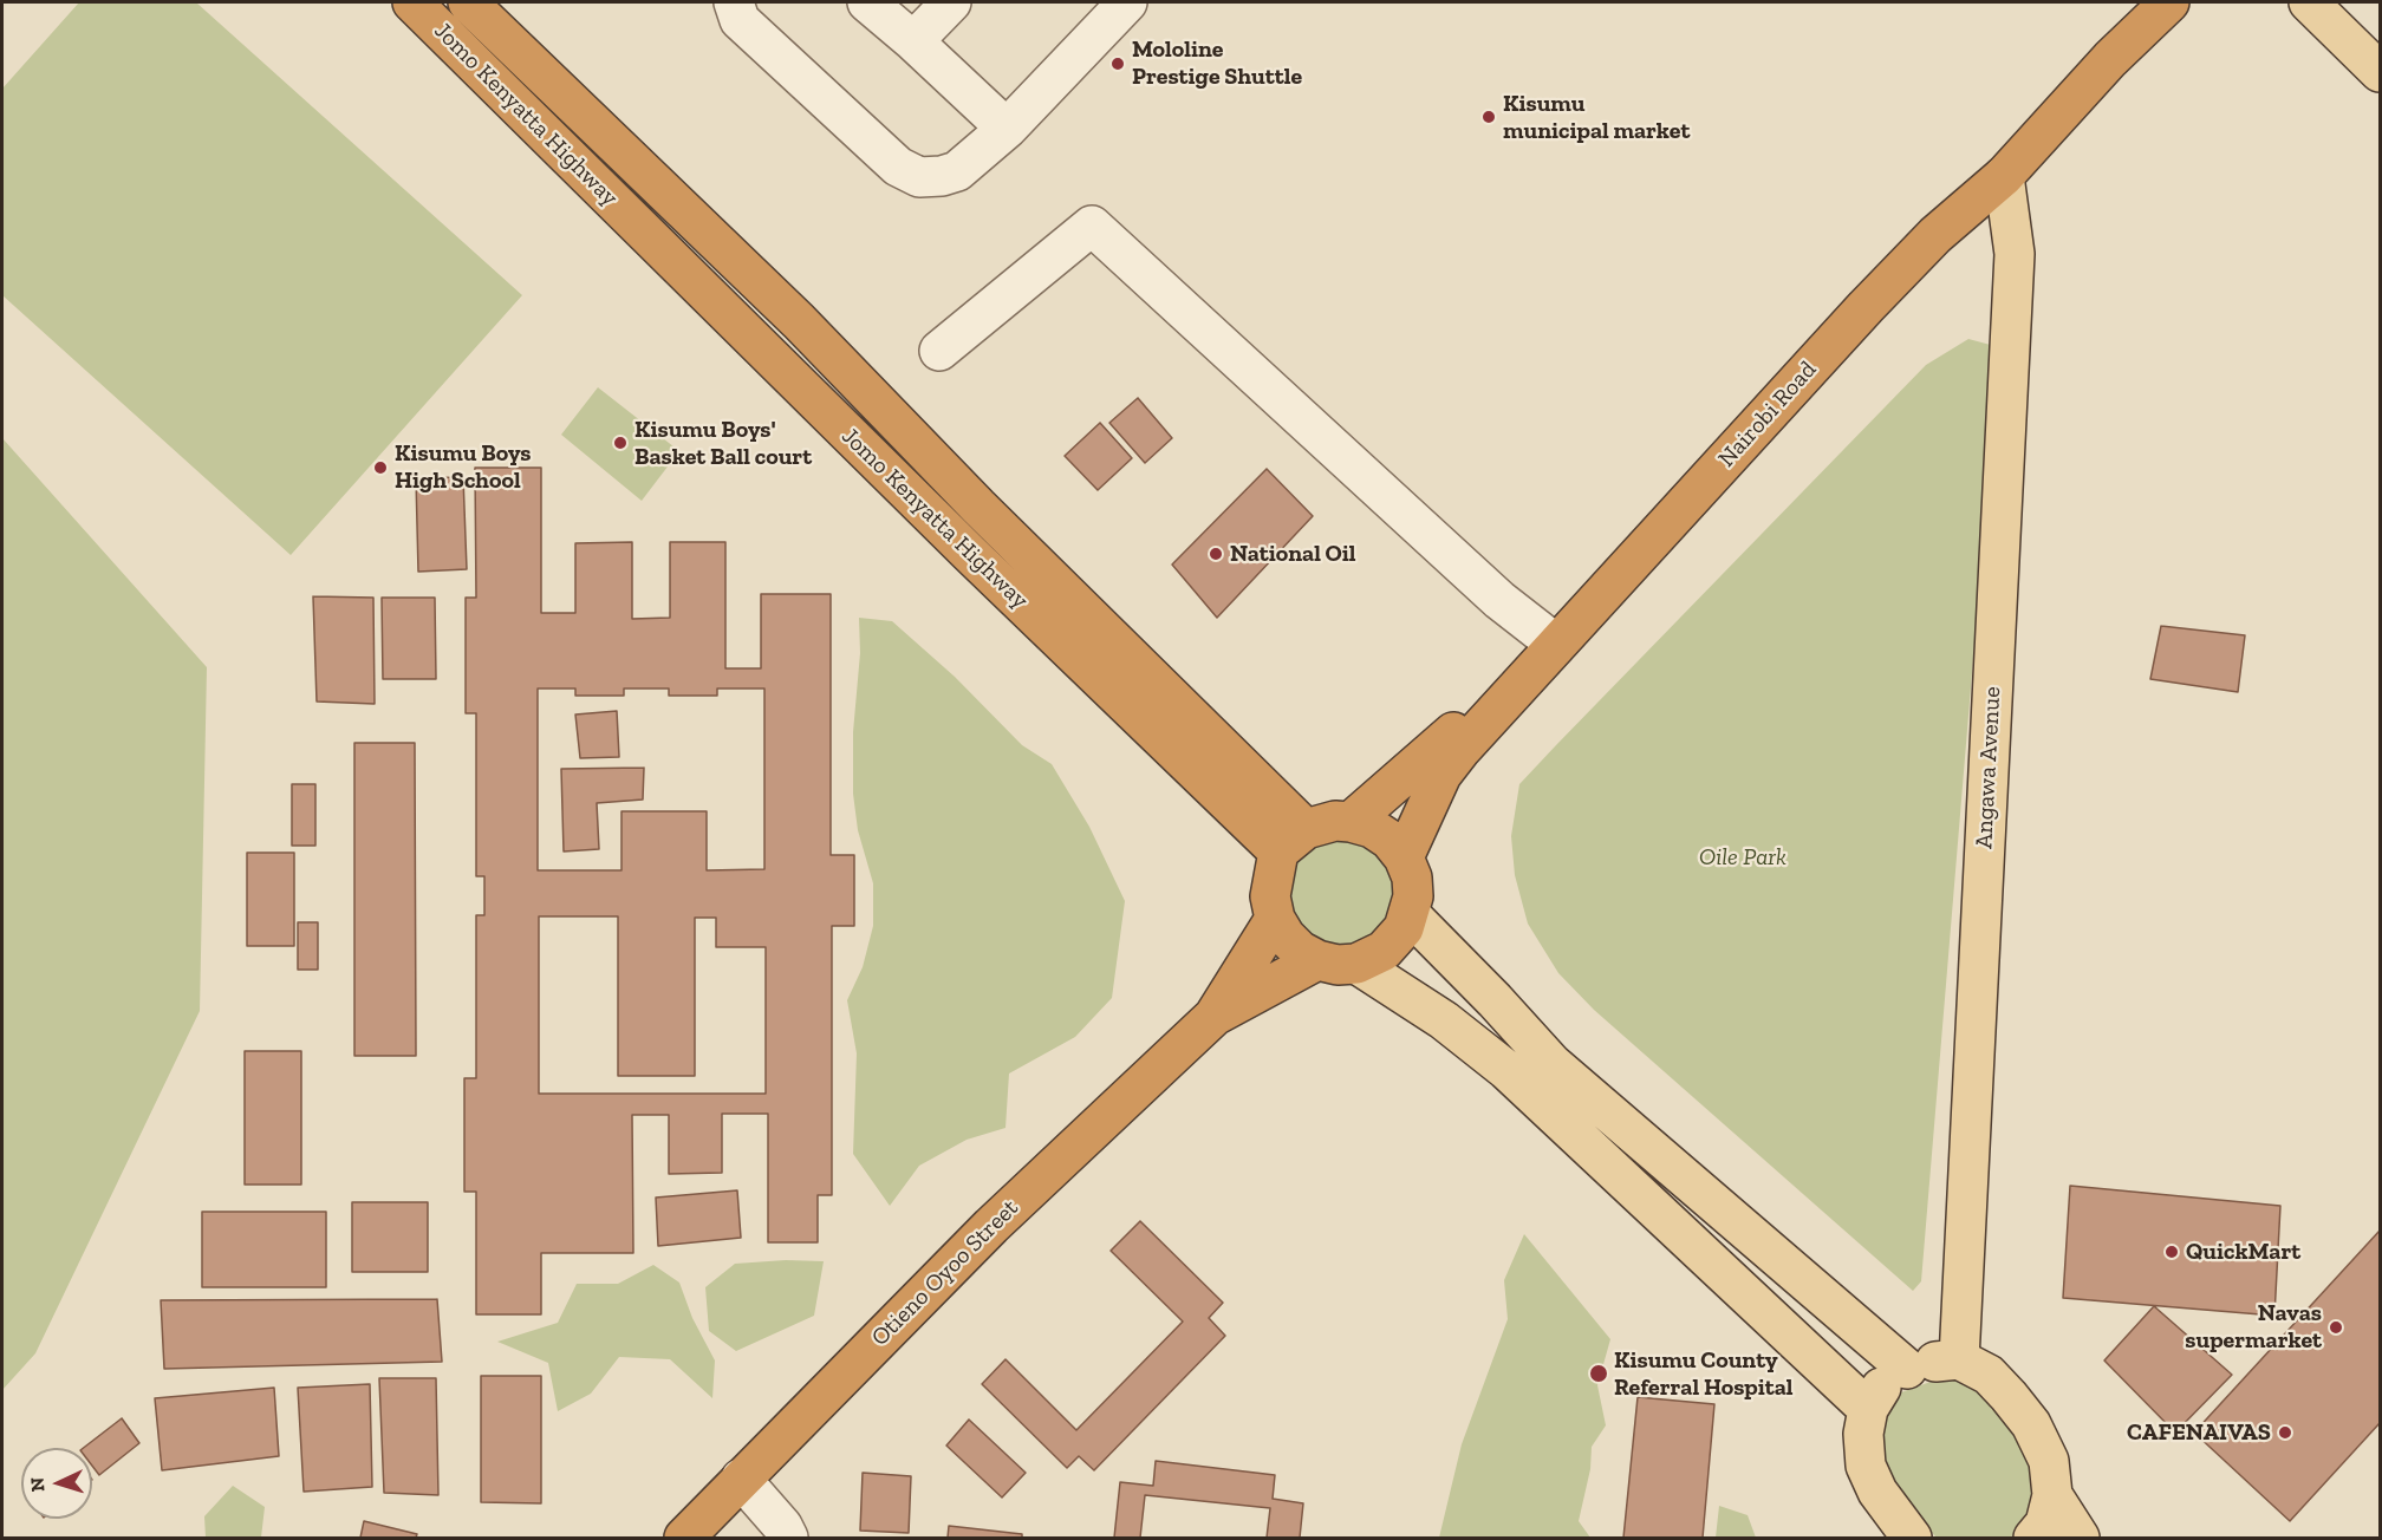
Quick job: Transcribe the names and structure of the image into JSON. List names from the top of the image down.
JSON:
{
  "streets": {
    "highway": ["Jomo Kenyatta Highway", "Nairobi Road", "Otieno Oyoo Street"],
    "main road": ["Angawa Avenue"]
  },
  "crossings": [
    ["Jomo Kenyatta Highway", "Nairobi Road"],
    ["Nairobi Road", "Angawa Avenue"]
  ],
  "parks": ["Oile Park"],
  "places": [
    "Mololine Prestige Shuttle",
    "Kisumu municipal market",
    "Kisumu Boys' Basket Ball court",
    "Kisumu Boys High School",
    "National Oil",
    "QuickMart",
    "Navas supermarket",
    "Kisumu County Referral Hospital",
    "CAFENAIVAS"
  ],
  "north": "left"
}
